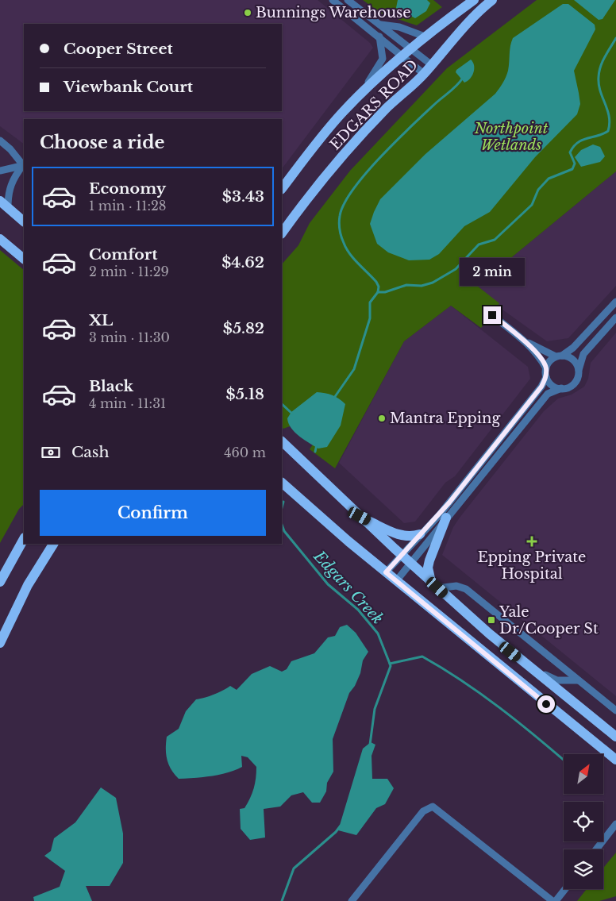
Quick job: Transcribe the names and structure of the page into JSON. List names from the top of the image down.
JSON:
{
  "streets": {
    "main road": ["EDGARS ROAD"]
  },
  "water": ["Edgars Creek"],
  "parks": ["Northpoint Wetlands"],
  "places": {
    "other": ["Bunnings Warehouse", "Mantra Epping"],
    "health": ["Epping Private Hospital"],
    "transit": ["Yale Dr/Cooper St"]
  },
  "north": "top right",
  "page": {
    "banner": ["Cooper Street", "Viewbank Court"],
    "heading": "Choose a ride",
    "list": [
      {
        "name": "Economy",
        "note": "1 min · 11:28",
        "value": "$3.43"
      },
      {
        "name": "Comfort",
        "note": "2 min · 11:29",
        "value": "$4.62"
      },
      {
        "name": "XL",
        "note": "3 min · 11:30",
        "value": "$5.82"
      },
      {
        "name": "Black",
        "note": "4 min · 11:31",
        "value": "$5.18"
      }
    ],
    "bubble": "2 min",
    "pay": ["Cash", "460 m"],
    "buttons": "Confirm"
  }
}
